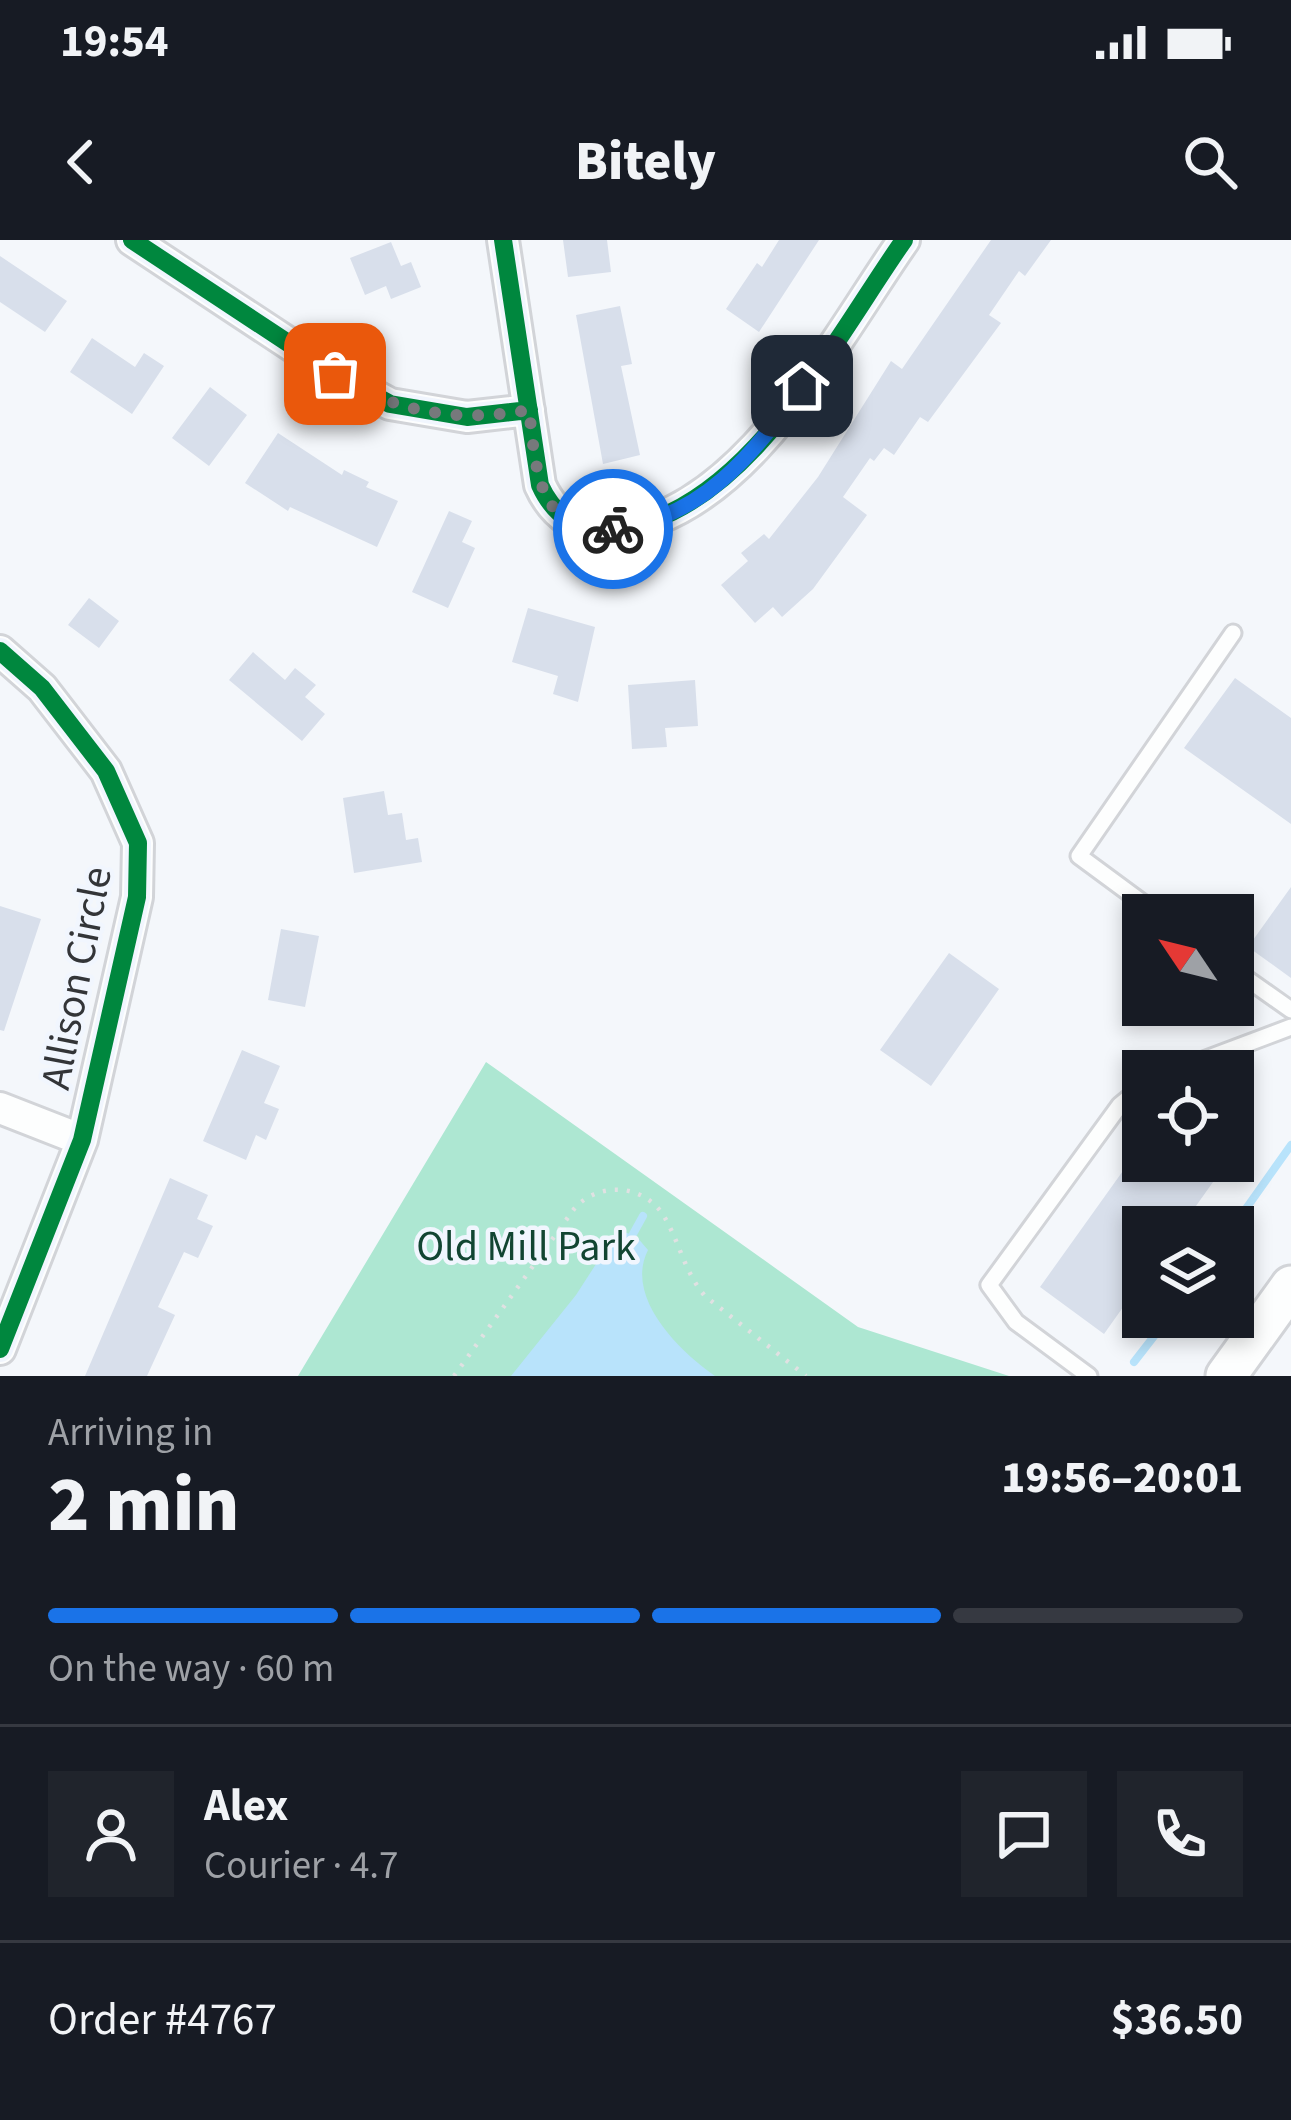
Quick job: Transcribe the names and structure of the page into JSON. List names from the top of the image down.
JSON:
{
  "streets": {
    "street": ["Allison Circle"]
  },
  "parks": ["Old Mill Park"],
  "north": "top left",
  "page": {
    "status": "19:54",
    "header": "Bitely",
    "heading": ["2 min", "Arriving in", "19:56–20:01"],
    "panel": [
      "Alex",
      "Courier · 4.7",
      "Order #4767",
      "$36.50"
    ],
    "bar": "On the way · 60 m"
  }
}
